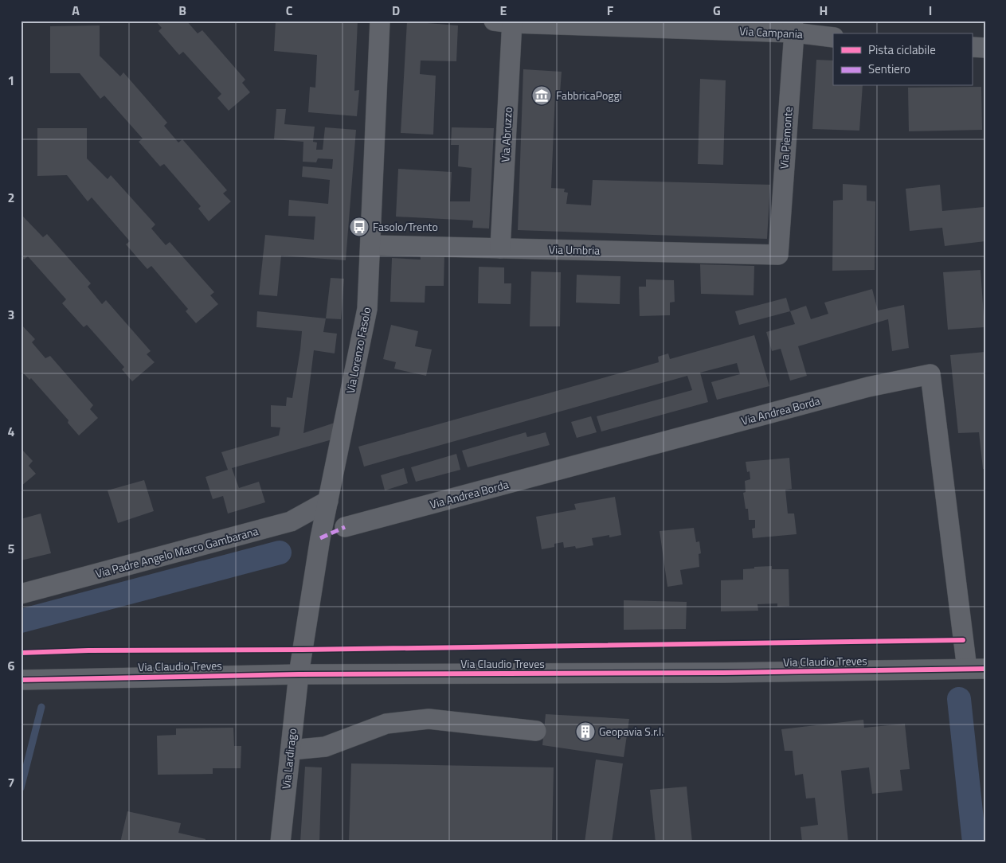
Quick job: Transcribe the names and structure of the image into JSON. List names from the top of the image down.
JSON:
{
  "streets": {
    "street": [
      "Via Campania",
      "Via Abruzzo",
      "Via Piemonte",
      "Via Umbria",
      "Via Lorenzo Fasolo",
      "Via Andrea Borda",
      "Via Padre Angelo Marco Gambarana",
      "Via Claudio Treves",
      "Via Lardirago"
    ]
  },
  "crossings": [
    ["Via Campania", "Via Abruzzo"],
    ["Via Campania", "Via Piemonte"],
    ["Via Abruzzo", "Via Umbria"],
    ["Via Piemonte", "Via Umbria"],
    ["Via Umbria", "Via Lorenzo Fasolo"],
    ["Via Lorenzo Fasolo", "Via Padre Angelo Marco Gambarana"],
    ["Via Lorenzo Fasolo", "Via Claudio Treves"],
    ["Via Lorenzo Fasolo", "Via Lardirago"],
    ["Via Andrea Borda", "Via Claudio Treves"],
    ["Via Claudio Treves", "Via Lardirago"]
  ],
  "places": {
    "museum": ["FabbricaPoggi"],
    "bus stop": ["Fasolo/Trento"],
    "building": ["Geopavia S.r.l."]
  },
  "legend": ["Pista ciclabile", "Sentiero"],
  "grid": {
    "columns": [
      "A",
      "B",
      "C",
      "D",
      "E",
      "F",
      "G",
      "H",
      "I"
    ],
    "rows": [
      "1",
      "2",
      "3",
      "4",
      "5",
      "6",
      "7"
    ]
  }
}
